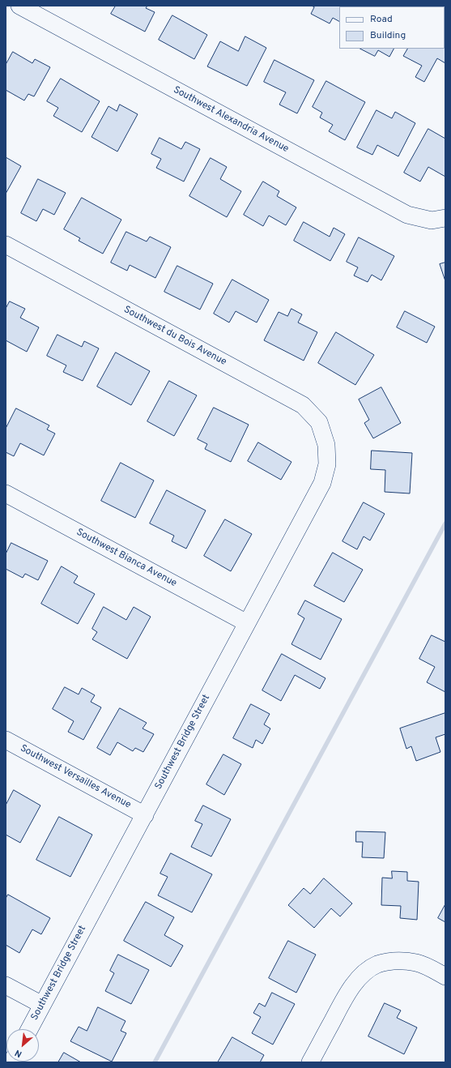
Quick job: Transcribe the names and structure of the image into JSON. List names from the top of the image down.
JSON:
{
  "streets": {
    "street": [
      "Southwest Alexandria Avenue",
      "Southwest du Bois Avenue",
      "Southwest Bianca Avenue",
      "Southwest Bridge Street",
      "Southwest Versailles Avenue"
    ]
  },
  "crossings": [
    ["Southwest du Bois Avenue", "Southwest Bridge Street"],
    ["Southwest Bianca Avenue", "Southwest Bridge Street"],
    ["Southwest Bridge Street", "Southwest Versailles Avenue"]
  ],
  "legend": ["Road", "Building"],
  "north": "bottom left"
}
